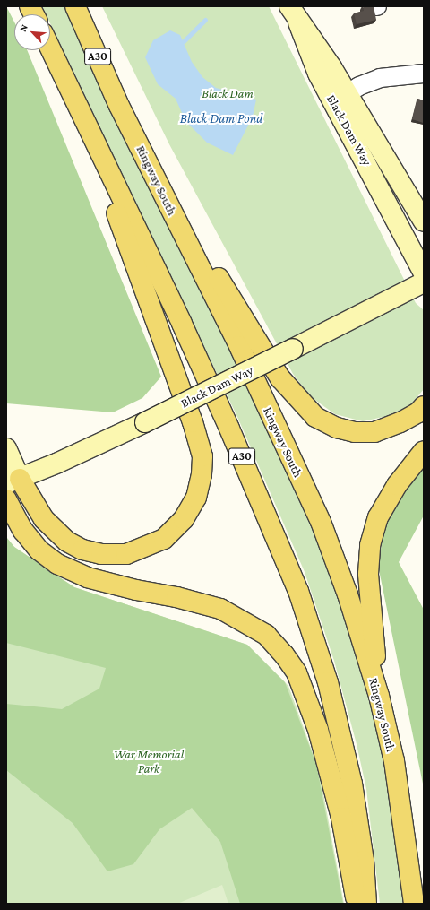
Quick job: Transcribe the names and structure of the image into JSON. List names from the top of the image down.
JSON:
{
  "streets": {
    "main road": ["A30", "Ringway South"],
    "street": ["Black Dam Way"]
  },
  "water": ["Black Dam Pond"],
  "parks": ["Black Dam", "War Memorial Park"],
  "north": "top left"
}
